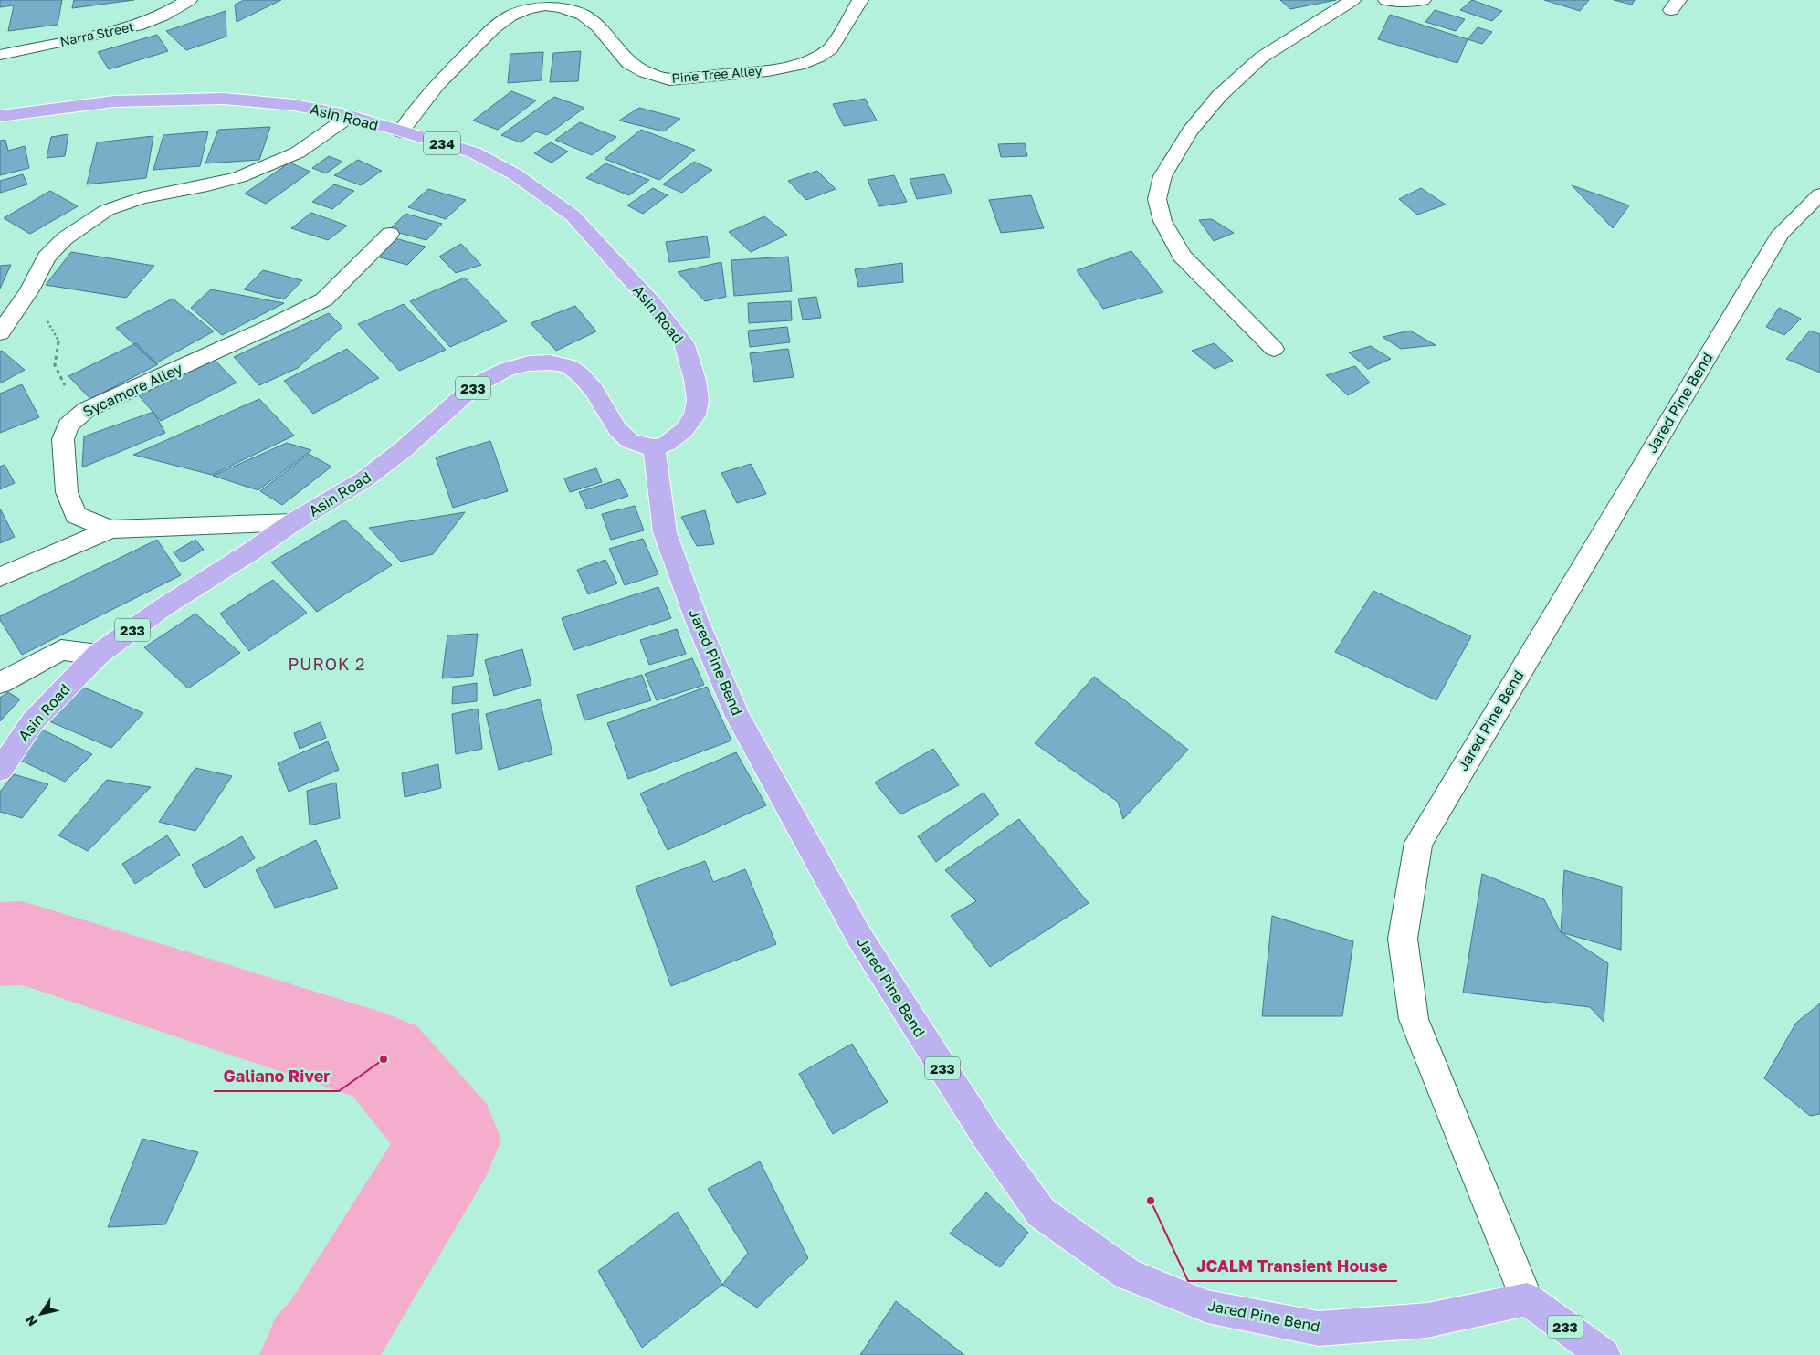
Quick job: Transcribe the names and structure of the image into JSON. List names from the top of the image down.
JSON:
{
  "streets": {
    "main road": [
      "Asin Road",
      "234",
      "233",
      "Jared Pine Bend"
    ],
    "street": ["Narra Street", "Pine Tree Alley", "Sycamore Alley"]
  },
  "crossings": [
    ["Pine Tree Alley", "Asin Road"],
    ["Asin Road", "Sycamore Alley"],
    ["Asin Road", "Jared Pine Bend"],
    ["233", "Jared Pine Bend"]
  ],
  "districts": ["PUROK 2"],
  "places": ["Galiano River", "JCALM Transient House"],
  "north": "bottom left"
}
